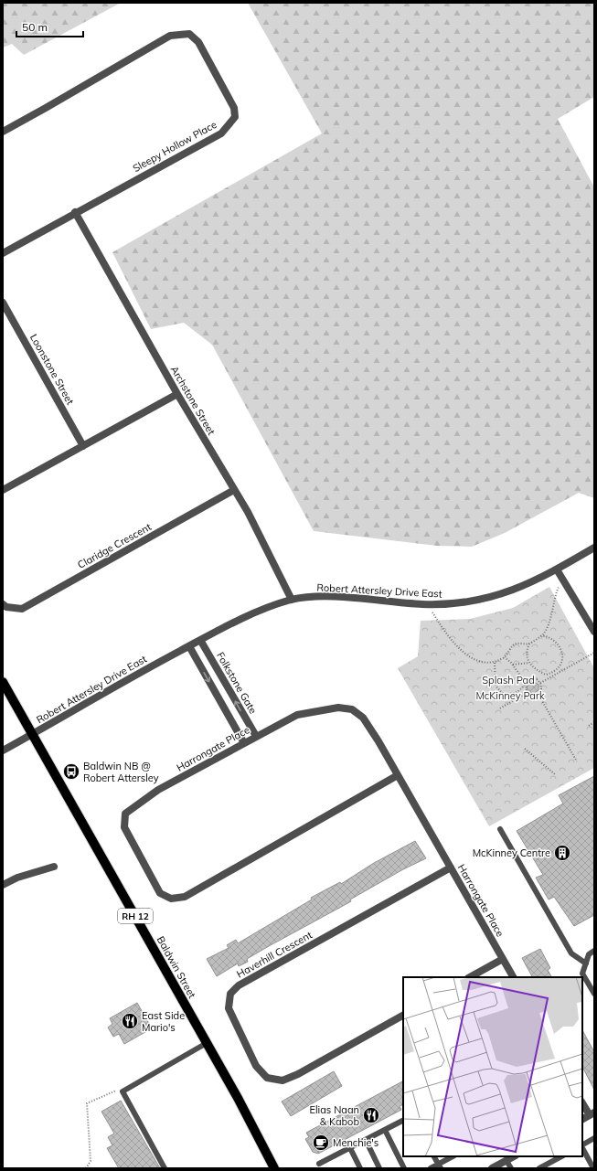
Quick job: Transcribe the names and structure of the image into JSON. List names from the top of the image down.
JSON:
{
  "streets": {
    "main road": ["RH 12", "Baldwin Street"],
    "street": [
      "Sleepy Hollow Place",
      "Loonstone Street",
      "Archstone Street",
      "Claridge Crescent",
      "Robert Attersley Drive East",
      "Folkstone Gate",
      "Harrongate Place",
      "Haverhill Crescent"
    ]
  },
  "crossings": [
    ["Sleepy Hollow Place", "Archstone Street"],
    ["Archstone Street", "Claridge Crescent"],
    ["Archstone Street", "Robert Attersley Drive East"],
    ["Robert Attersley Drive East", "Folkstone Gate"],
    ["Robert Attersley Drive East", "Baldwin Street"],
    ["Folkstone Gate", "Harrongate Place"],
    ["Harrongate Place", "Haverhill Crescent"]
  ],
  "parks": ["Splash Pad", "McKinney Park"],
  "places": {
    "bus stop": ["Baldwin NB @ Robert Attersley"],
    "building": ["McKinney Centre"],
    "restaurant": ["East Side Mario's", "Elias Naan & Kabob"],
    "cafe": ["Menchie's"]
  },
  "scale_bar": "50 m"
}
